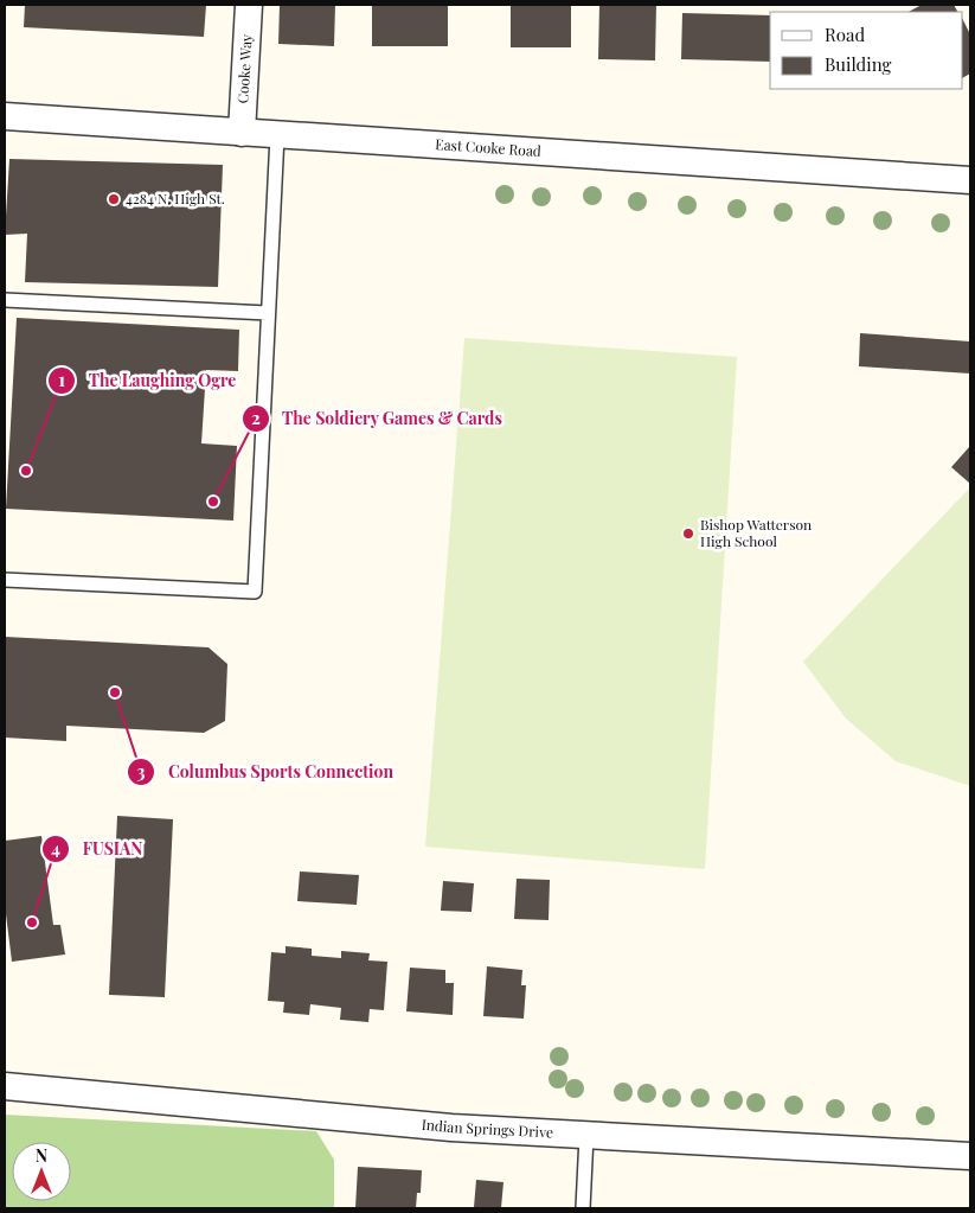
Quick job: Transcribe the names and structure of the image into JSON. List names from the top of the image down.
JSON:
{
  "streets": {
    "street": ["Cooke Way", "East Cooke Road", "Indian Springs Drive"]
  },
  "crossings": [
    ["Cooke Way", "East Cooke Road"]
  ],
  "places": [
    "4284 N. High St.",
    "The Laughing Ogre",
    "The Soldiery Games & Cards",
    "Bishop Watterson High School",
    "Columbus Sports Connection",
    "FUSIAN"
  ],
  "legend": ["Road", "Building"],
  "north": "top"
}
